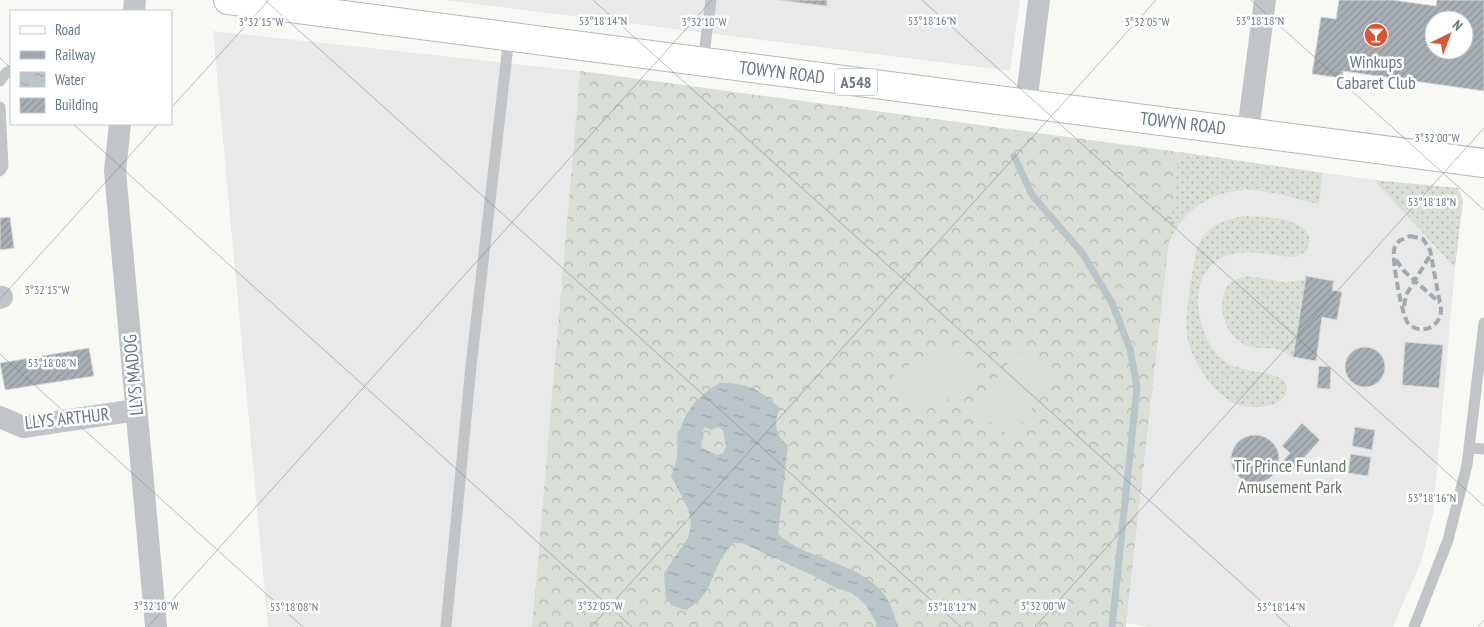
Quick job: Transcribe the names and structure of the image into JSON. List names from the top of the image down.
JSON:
{
  "streets": {
    "main road": ["TOWYN ROAD", "A548"],
    "street": ["LLYS MADOG", "LLYS ARTHUR"]
  },
  "crossings": [
    ["LLYS MADOG", "LLYS ARTHUR"]
  ],
  "parks": ["Tir Prince Funland Amusement Park"],
  "places": {
    "bar": ["Winkups Cabaret Club"]
  },
  "legend": [
    "Road",
    "Railway",
    "Water",
    "Building"
  ],
  "north": "top right",
  "coordinates": [
    "53°18'14\"N",
    "53°18'16\"N",
    "53°18'18\"N",
    "3°32'15\"W",
    "3°32'10\"W",
    "3°32'05\"W",
    "3°32'00\"W",
    "53°18'08\"N",
    "53°18'12\"N"
  ]
}
